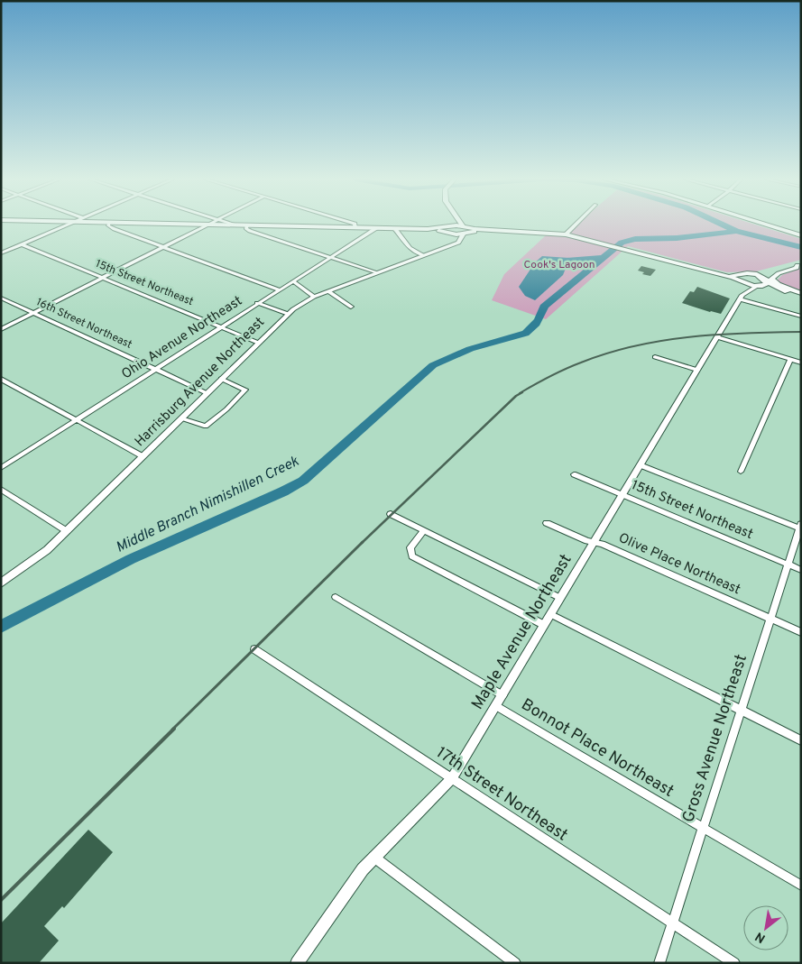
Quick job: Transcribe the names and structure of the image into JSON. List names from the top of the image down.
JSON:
{
  "streets": {
    "street": [
      "15th Street Northeast",
      "16th Street Northeast",
      "Ohio Avenue Northeast",
      "Harrisburg Avenue Northeast",
      "Olive Place Northeast",
      "Maple Avenue Northeast",
      "Gross Avenue Northeast",
      "Bonnot Place Northeast",
      "17th Street Northeast"
    ]
  },
  "crossings": [
    ["15th Street Northeast", "Ohio Avenue Northeast"],
    ["15th Street Northeast", "Harrisburg Avenue Northeast"],
    ["15th Street Northeast", "Maple Avenue Northeast"],
    ["15th Street Northeast", "Gross Avenue Northeast"],
    ["16th Street Northeast", "Ohio Avenue Northeast"],
    ["16th Street Northeast", "Harrisburg Avenue Northeast"],
    ["Olive Place Northeast", "Maple Avenue Northeast"],
    ["Olive Place Northeast", "Gross Avenue Northeast"],
    ["Maple Avenue Northeast", "Bonnot Place Northeast"],
    ["Maple Avenue Northeast", "17th Street Northeast"],
    ["Gross Avenue Northeast", "Bonnot Place Northeast"],
    ["Gross Avenue Northeast", "17th Street Northeast"]
  ],
  "water": ["Middle Branch Nimishillen Creek"],
  "parks": ["Cook's Lagoon"],
  "north": "bottom left"
}
